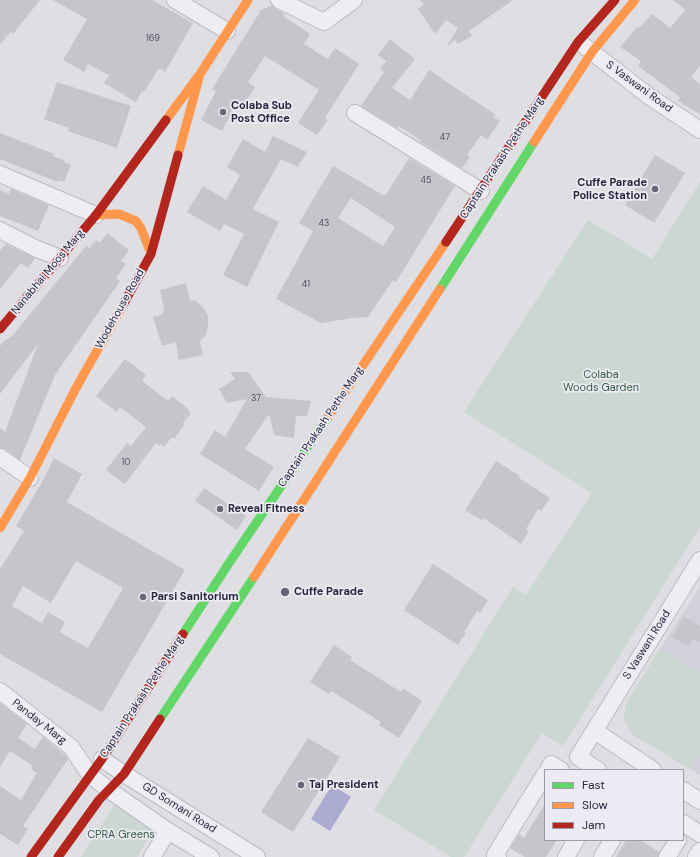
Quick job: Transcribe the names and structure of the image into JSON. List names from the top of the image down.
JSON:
{
  "streets": {
    "main road": ["Captain Prakash Pethe Marg", "Nanabhai Moos Marg", "Wodehouse Road"],
    "street": ["S Vaswani Road", "Panday Marg", "GD Somani Road"]
  },
  "crossings": [
    ["S Vaswani Road", "Captain Prakash Pethe Marg"],
    ["Captain Prakash Pethe Marg", "Panday Marg"],
    ["Captain Prakash Pethe Marg", "GD Somani Road"],
    ["Nanabhai Moos Marg", "Wodehouse Road"],
    ["Panday Marg", "GD Somani Road"]
  ],
  "parks": ["Colaba Woods Garden", "CPRA Greens"],
  "places": [
    "Colaba Sub Post Office",
    "Cuffe Parade Police Station",
    "Reveal Fitness",
    "Cuffe Parade",
    "Parsi Sanitorium",
    "Taj President"
  ],
  "house_numbers": [
    "169",
    "47",
    "45",
    "43",
    "41",
    "37",
    "10"
  ],
  "legend": ["Fast", "Slow", "Jam"]
}
